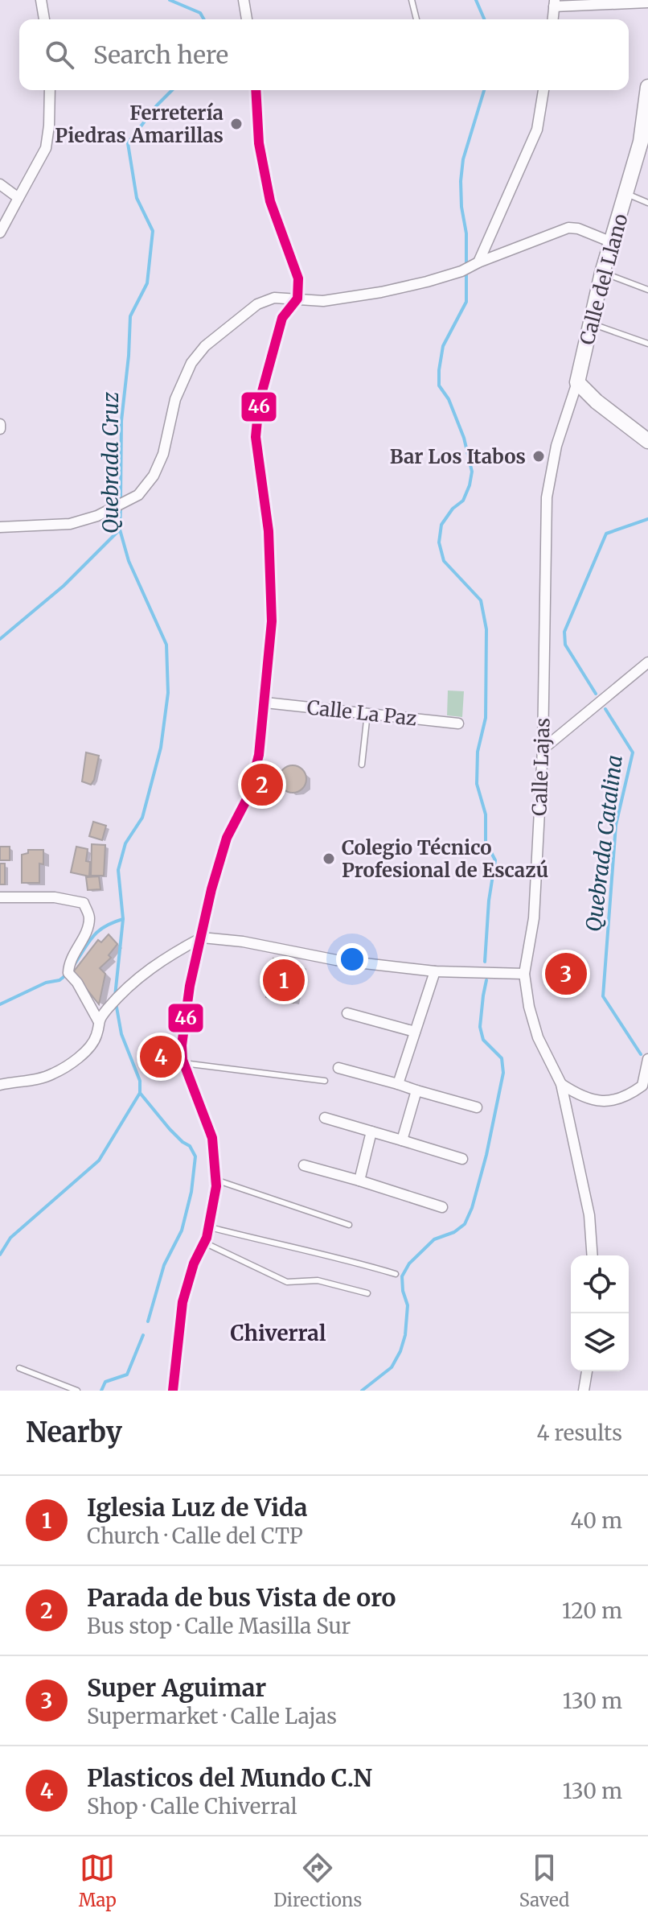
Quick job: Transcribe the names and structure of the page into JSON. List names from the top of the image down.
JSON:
{
  "streets": {
    "main road": ["Calle del Llano"],
    "street": ["Calle La Paz", "Calle Lajas"]
  },
  "crossings": [
    ["Calle del Llano", "Calle Lajas"]
  ],
  "districts": ["Chiverral"],
  "water": ["Quebrada Cruz", "Quebrada Catalina"],
  "places": ["Ferretería Piedras Amarillas", "Bar Los Itabos", "Colegio Técnico Profesional de Escazú"],
  "lines": ["transit line 46"],
  "page": {
    "search": "Search here",
    "pins": [
      "2",
      "3",
      "1",
      "4"
    ],
    "heading": ["Nearby", "4 results"],
    "list": [
      {
        "mark": "1",
        "name": "Iglesia Luz de Vida",
        "note": "Church · Calle del CTP",
        "value": "40 m"
      },
      {
        "mark": "2",
        "name": "Parada de bus Vista de oro",
        "note": "Bus stop · Calle Masilla Sur",
        "value": "120 m"
      },
      {
        "mark": "3",
        "name": "Super Aguimar",
        "note": "Supermarket · Calle Lajas",
        "value": "130 m"
      },
      {
        "mark": "4",
        "name": "Plasticos del Mundo C.N",
        "note": "Shop · Calle Chiverral",
        "value": "130 m"
      }
    ],
    "nav": ["Map", "Directions", "Saved"]
  }
}
